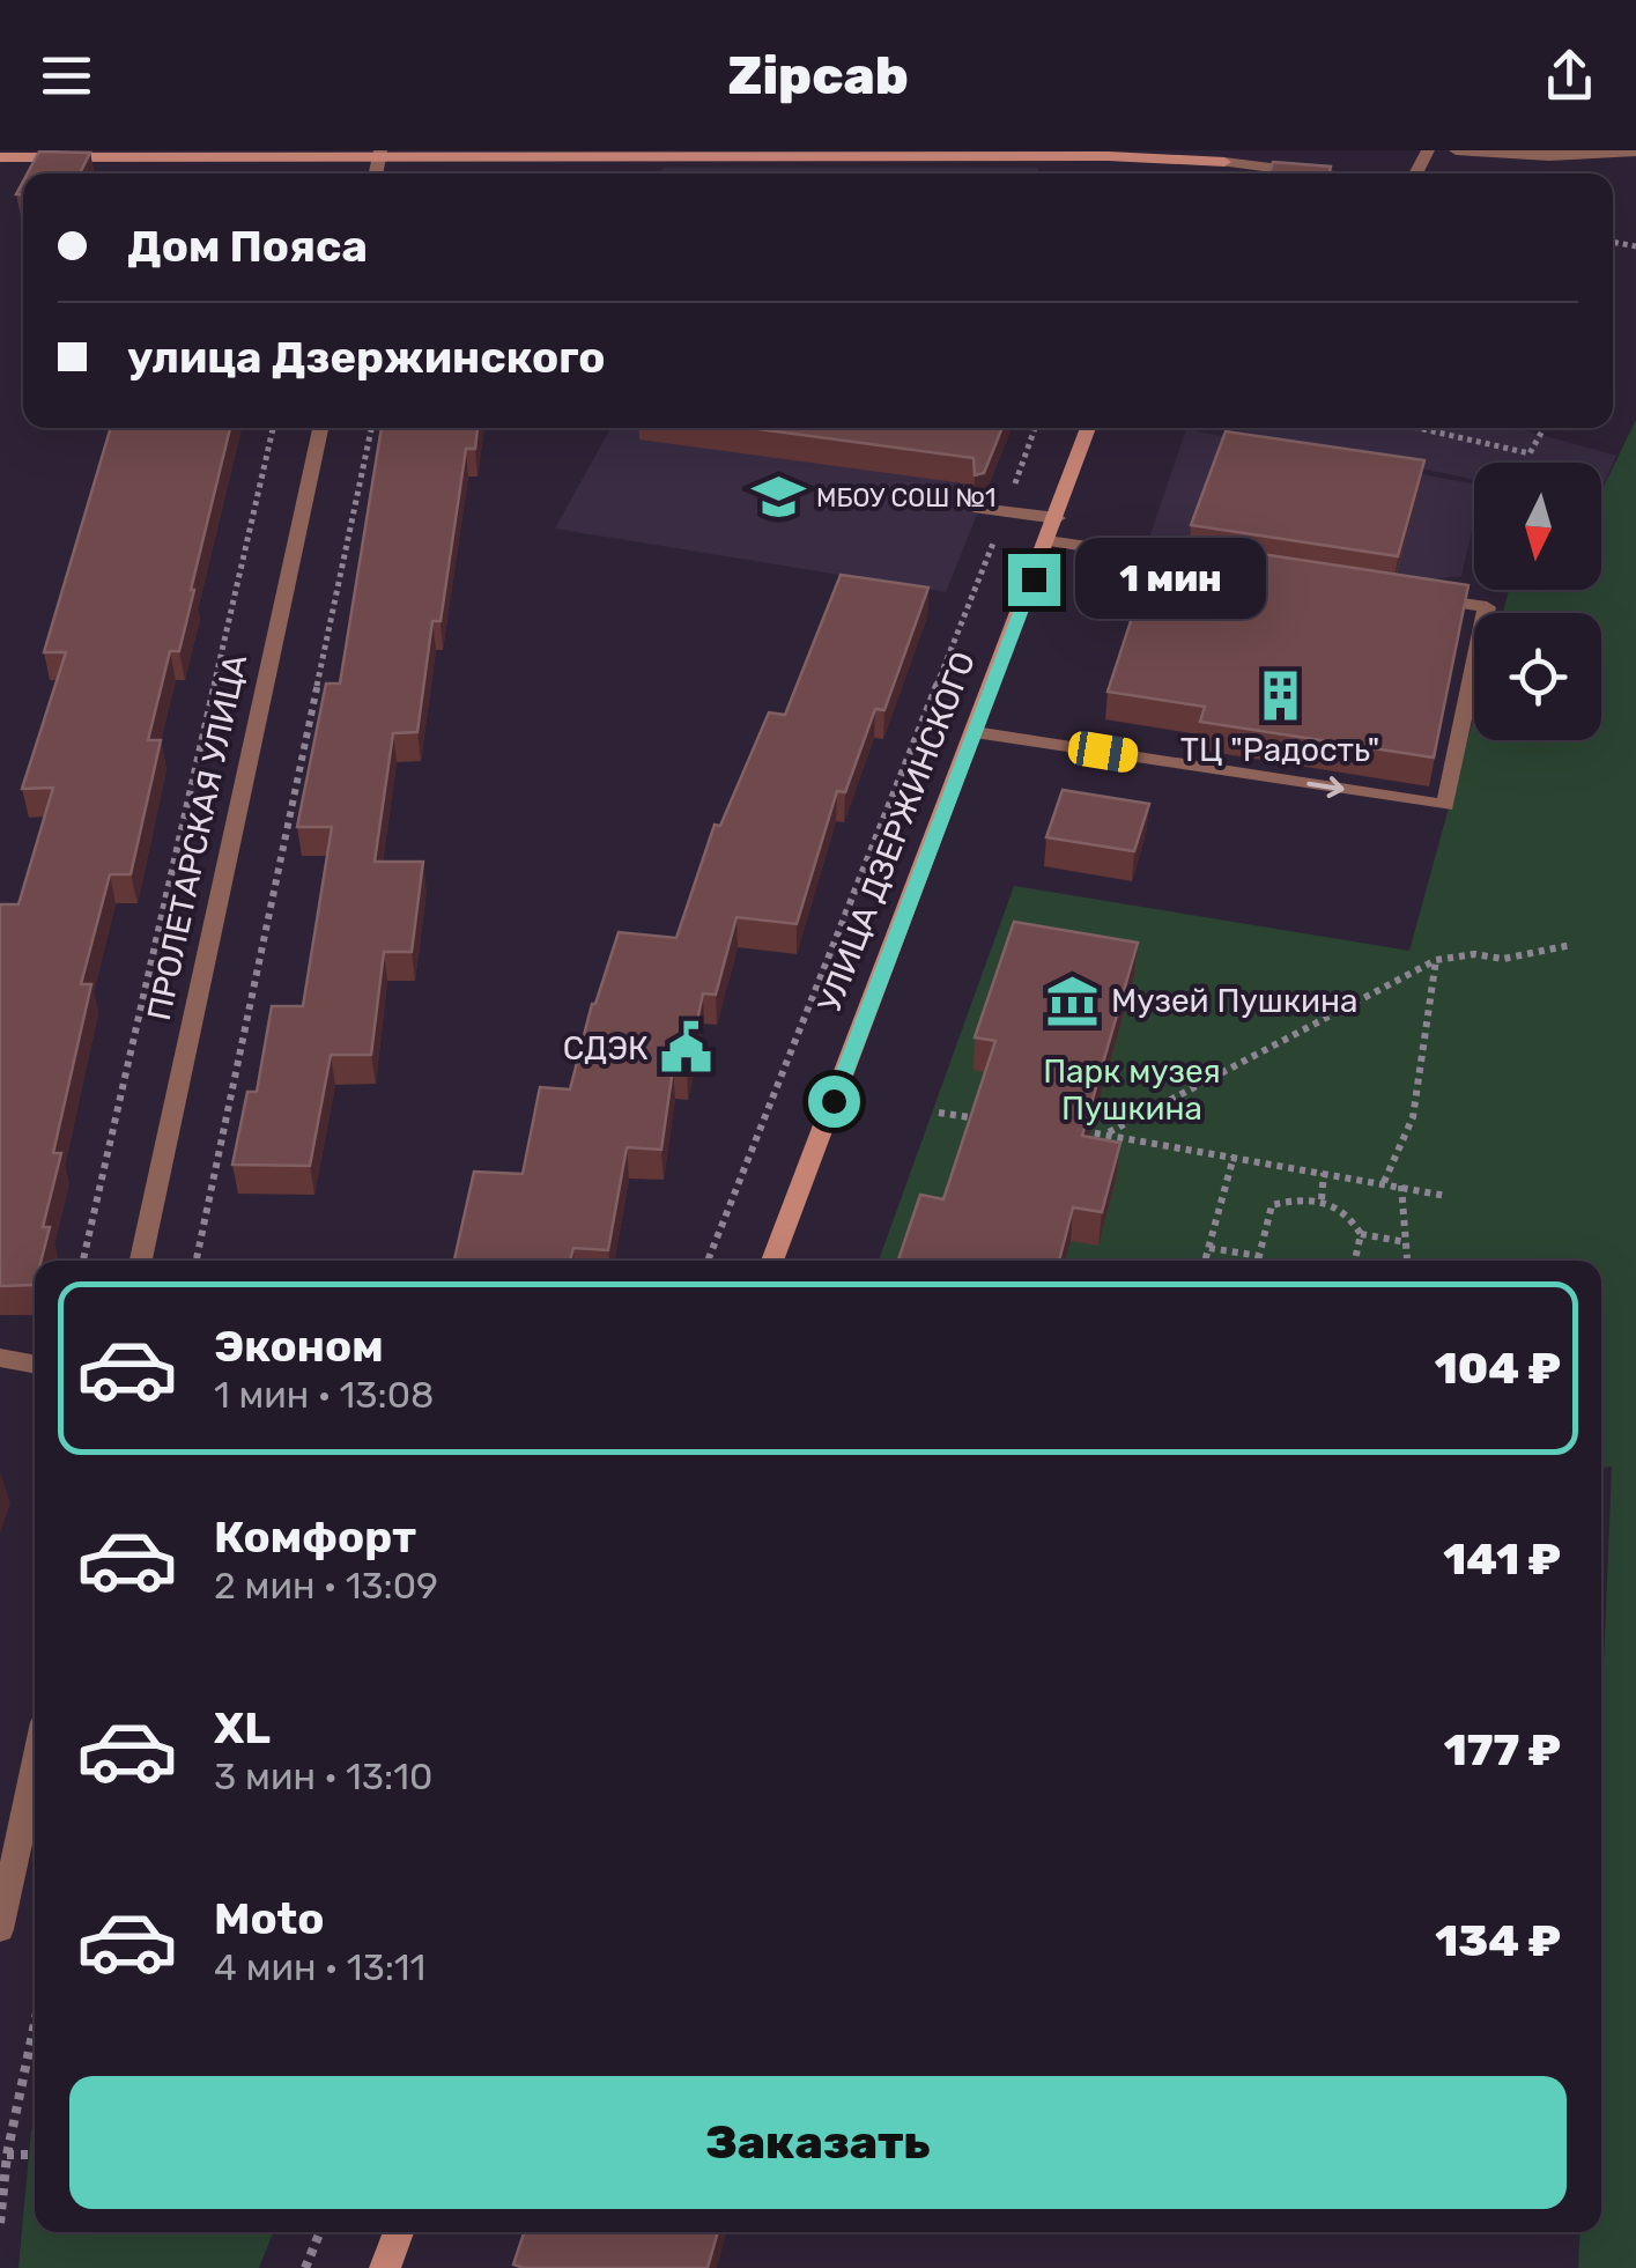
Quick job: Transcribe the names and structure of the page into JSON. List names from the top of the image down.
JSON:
{
  "streets": {
    "street": ["УЛИЦА ДЗЕРЖИНСКОГО", "ПРОЛЕТАРСКАЯ УЛИЦА"]
  },
  "parks": ["Парк музея Пушкина"],
  "places": {
    "school or university": ["МБОУ СОШ №1"],
    "building": ["ТЦ \"Радость\""],
    "museum": ["Музей Пушкина"],
    "public building": ["СДЭК"]
  },
  "north": "bottom",
  "page": {
    "header": "Zipcab",
    "banner": ["Дом Пояса", "улица Дзержинского"],
    "bubble": "1 мин",
    "list": [
      {
        "name": "Эконом",
        "note": "1 мин · 13:08",
        "value": "104 ₽"
      },
      {
        "name": "Комфорт",
        "note": "2 мин · 13:09",
        "value": "141 ₽"
      },
      {
        "name": "XL",
        "note": "3 мин · 13:10",
        "value": "177 ₽"
      },
      {
        "name": "Moto",
        "note": "4 мин · 13:11",
        "value": "134 ₽"
      }
    ],
    "buttons": "Заказать"
  }
}
